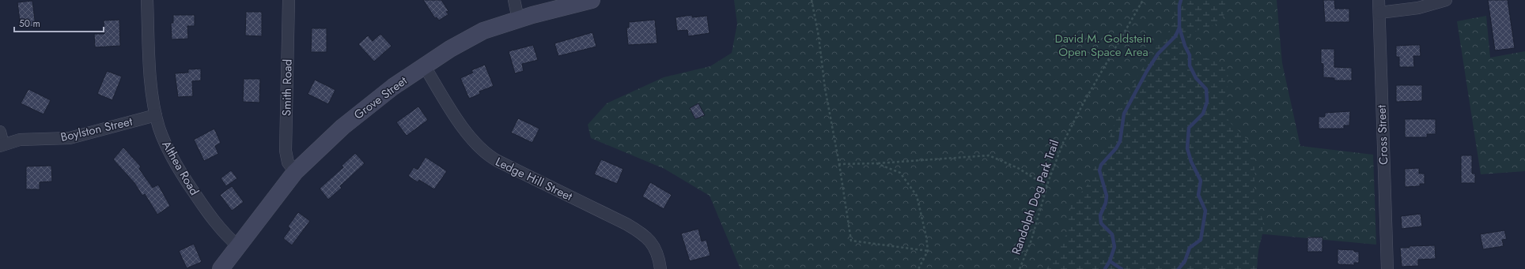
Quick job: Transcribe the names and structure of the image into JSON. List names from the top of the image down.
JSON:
{
  "streets": {
    "street": [
      "Smith Road",
      "Grove Street",
      "Boylston Street",
      "Cross Street",
      "Althea Road",
      "Ledge Hill Street"
    ],
    "path": ["Randolph Dog Park Trail"]
  },
  "crossings": [
    ["Smith Road", "Grove Street"],
    ["Grove Street", "Althea Road"],
    ["Grove Street", "Ledge Hill Street"],
    ["Boylston Street", "Althea Road"]
  ],
  "parks": ["David M. Goldstein Open Space Area"],
  "scale_bar": "50 m"
}
